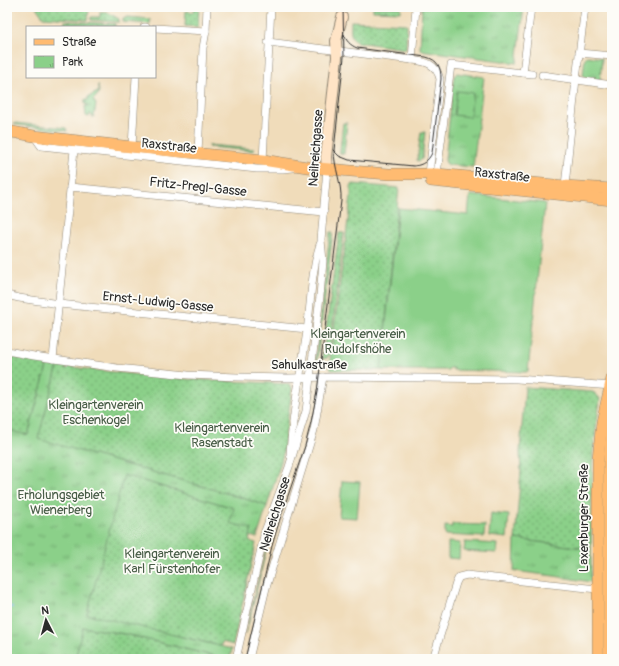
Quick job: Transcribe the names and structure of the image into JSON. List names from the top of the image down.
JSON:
{
  "streets": {
    "main road": ["Raxstraße", "Laxenburger Straße"],
    "street": [
      "Neilreichgasse",
      "Fritz-Pregl-Gasse",
      "Ernst-Ludwig-Gasse",
      "Sahulkastraße"
    ]
  },
  "crossings": [
    ["Raxstraße", "Neilreichgasse"],
    ["Neilreichgasse", "Fritz-Pregl-Gasse"],
    ["Neilreichgasse", "Ernst-Ludwig-Gasse"],
    ["Neilreichgasse", "Sahulkastraße"],
    ["Sahulkastraße", "Laxenburger Straße"]
  ],
  "parks": [
    "Kleingartenverein Rudolfshöhe",
    "Kleingartenverein Eschenkogel",
    "Kleingartenverein Rasenstadt",
    "Erholungsgebiet Wienerberg",
    "Kleingartenverein Karl Fürstenhofer"
  ],
  "legend": ["Straße", "Park"],
  "north": "top"
}
